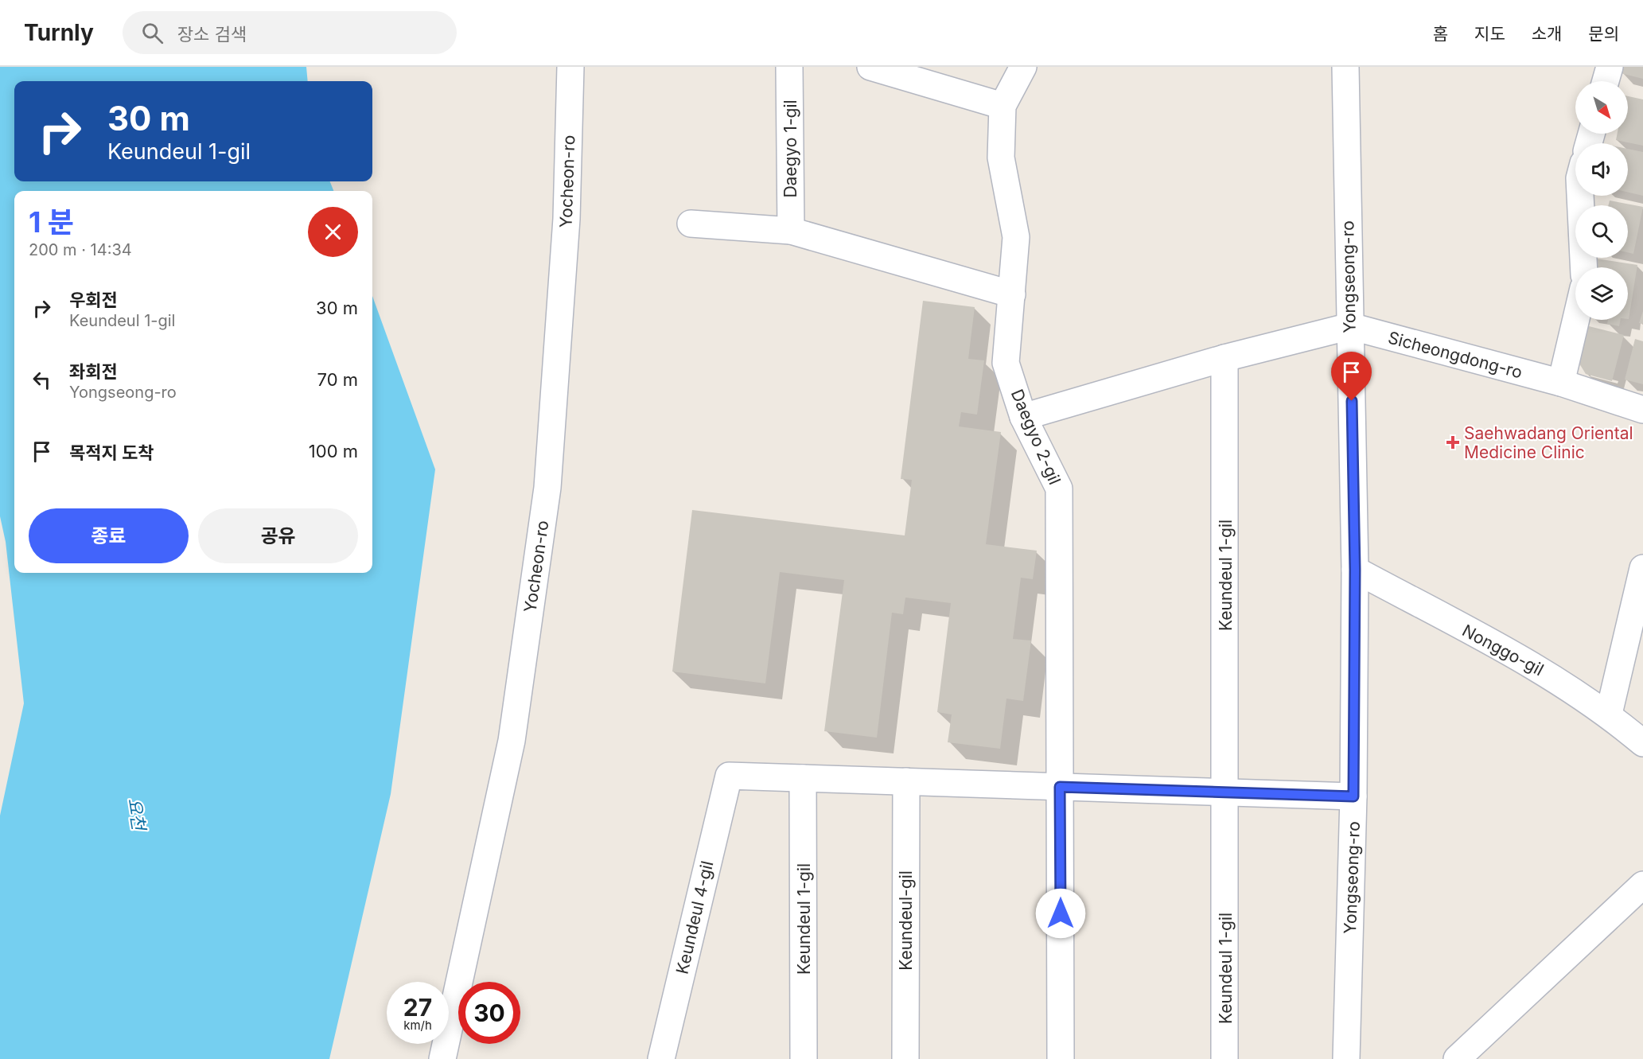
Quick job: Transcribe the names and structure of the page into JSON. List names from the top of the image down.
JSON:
{
  "streets": {
    "street": [
      "Daegyo 1-gil",
      "Yocheon-ro",
      "Yongseong-ro",
      "Sicheongdong-ro",
      "Daegyo 2-gil",
      "Keundeul 1-gil",
      "Nonggo-gil",
      "Keundeul 4-gil",
      "Keundeul-gil"
    ]
  },
  "crossings": [
    ["Yongseong-ro", "Sicheongdong-ro"],
    ["Yongseong-ro", "Nonggo-gil"],
    ["Keundeul 1-gil", "Keundeul 4-gil"]
  ],
  "water": ["요천"],
  "places": {
    "health": ["Saehwadang Oriental Medicine Clinic"]
  },
  "north": "bottom right",
  "page": {
    "header": "Turnly",
    "search": "장소 검색",
    "nav": [
      "홈",
      "지도",
      "소개",
      "문의"
    ],
    "turn": ["30 m", "Keundeul 1-gil"],
    "heading": ["1 분", "200 m · 14:34"],
    "list": [
      {
        "name": "우회전",
        "note": "Keundeul 1-gil",
        "value": "30 m"
      },
      {
        "name": "좌회전",
        "note": "Yongseong-ro",
        "value": "70 m"
      },
      {
        "name": "목적지 도착",
        "value": "100 m"
      }
    ],
    "buttons": ["종료", "공유"],
    "speed": "27 km/h",
    "limit": "30"
  }
}
